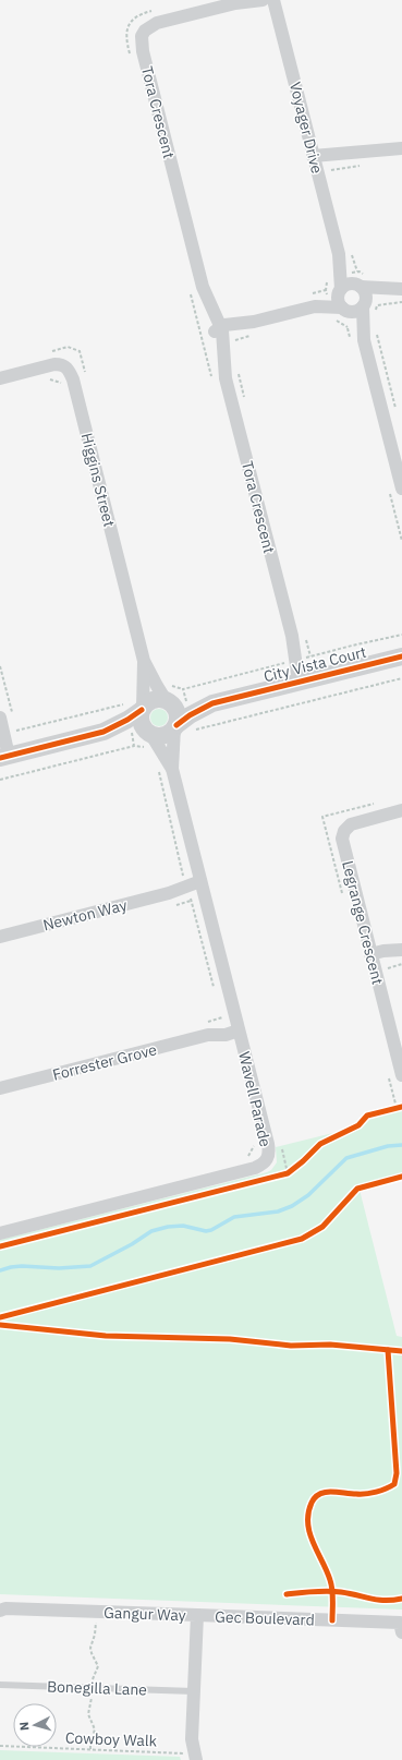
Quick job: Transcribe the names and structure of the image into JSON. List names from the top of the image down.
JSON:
{
  "streets": {
    "street": [
      "Tora Crescent",
      "Voyager Drive",
      "Higgins Street",
      "City Vista Court",
      "Newton Way",
      "Legrange Crescent",
      "Forrester Grove",
      "Wavell Parade",
      "Gangur Way",
      "Gec Boulevard"
    ],
    "lane": ["Bonegilla Lane"],
    "path": ["Cowboy Walk"]
  },
  "crossings": [
    ["Tora Crescent", "City Vista Court"],
    ["Higgins Street", "Wavell Parade"],
    ["Newton Way", "Wavell Parade"],
    ["Forrester Grove", "Wavell Parade"],
    ["Gangur Way", "Gec Boulevard"],
    ["Gangur Way", "Bonegilla Lane"],
    ["Gangur Way", "Cowboy Walk"]
  ],
  "north": "left"
}
